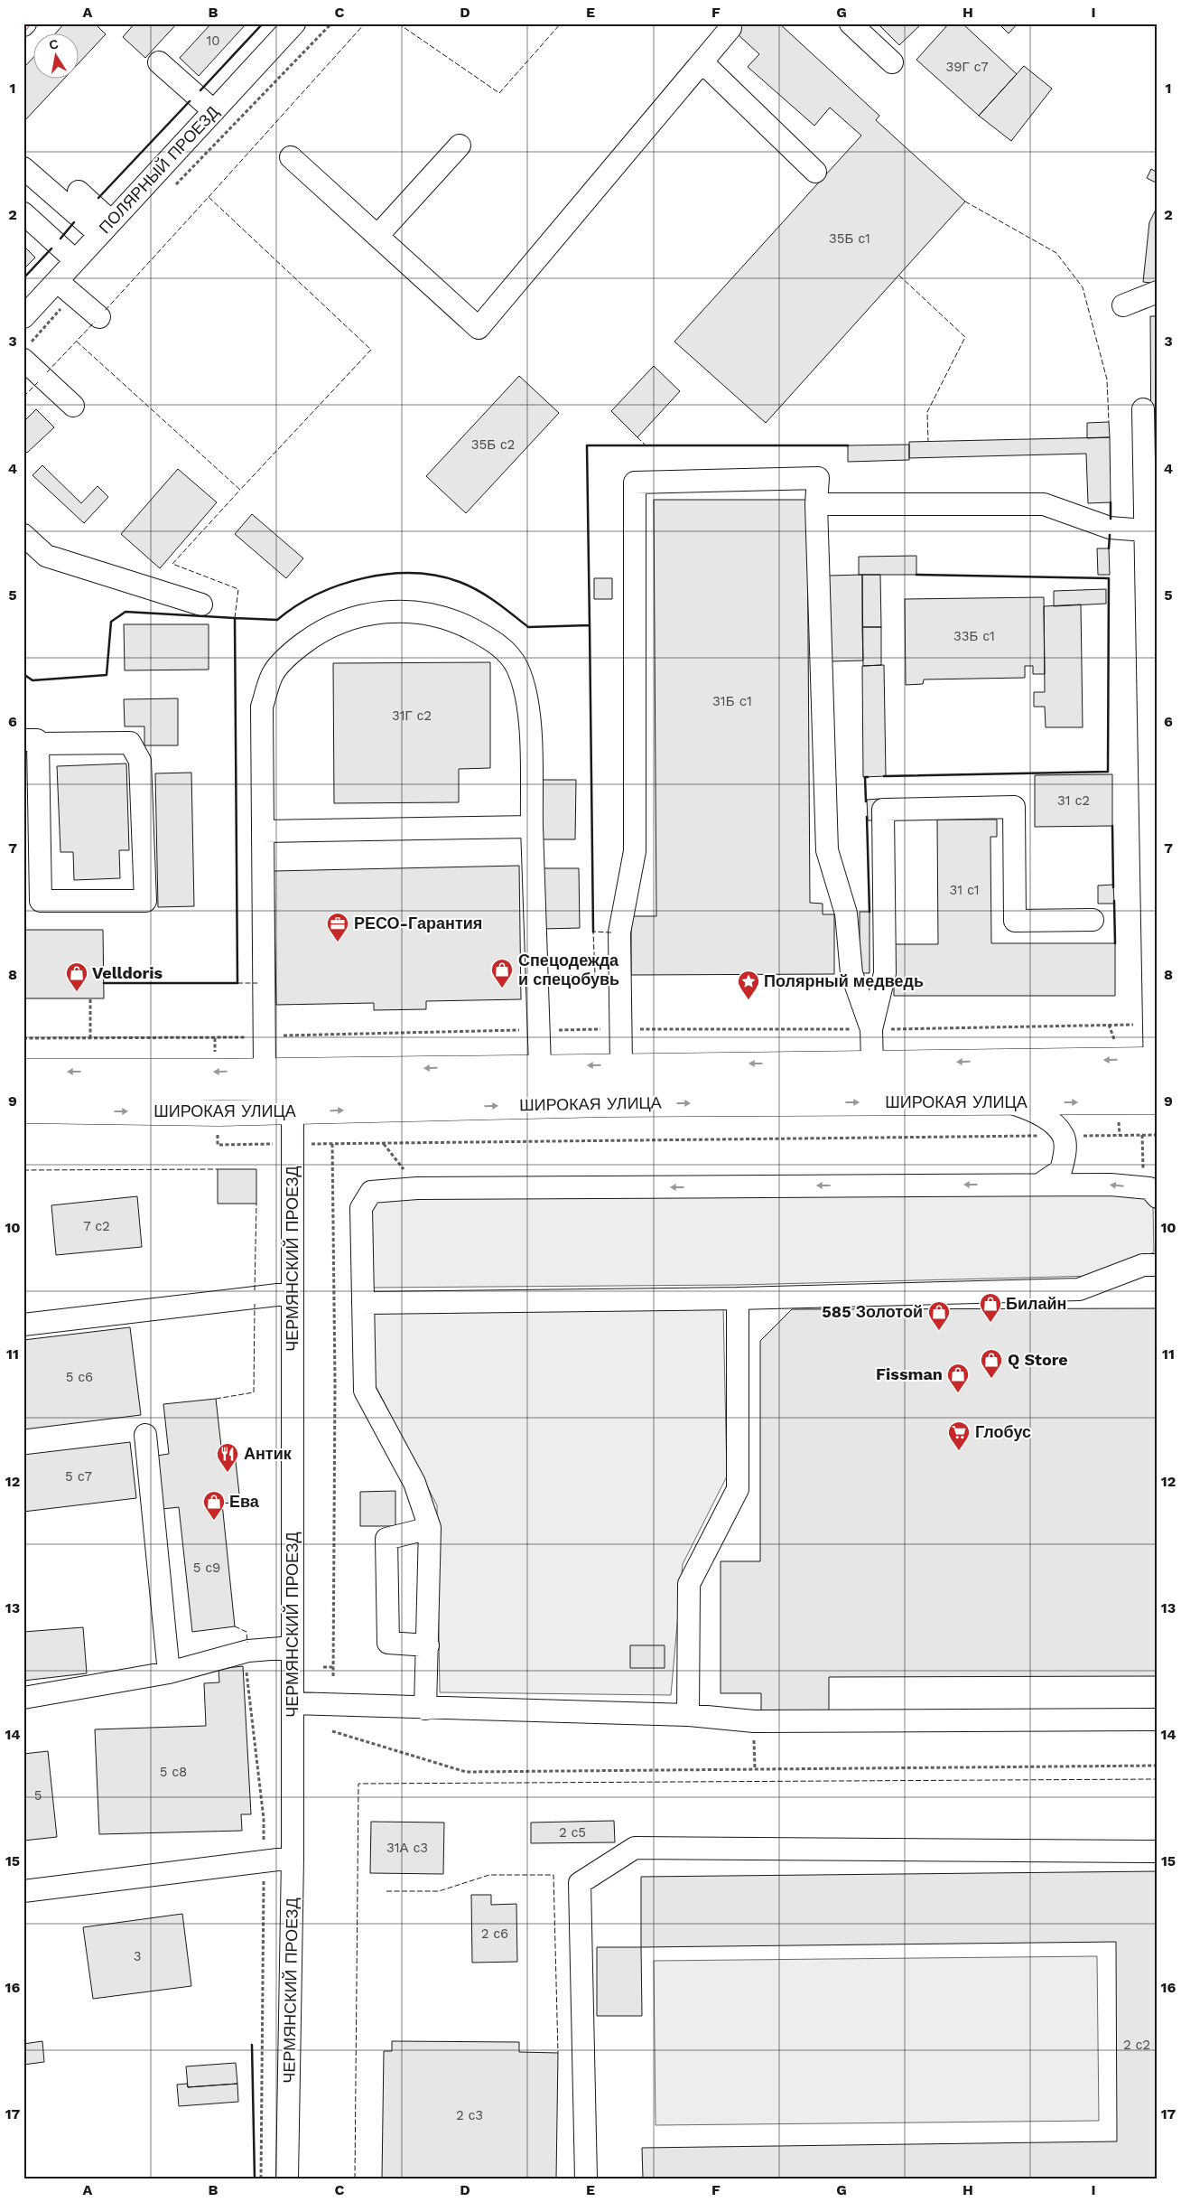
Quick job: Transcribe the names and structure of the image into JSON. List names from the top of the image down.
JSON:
{
  "streets": {
    "main road": ["ШИРОКАЯ УЛИЦА"],
    "street": ["ПОЛЯРНЫЙ ПРОЕЗД", "ЧЕРМЯНСКИЙ ПРОЕЗД"]
  },
  "crossings": [
    ["ШИРОКАЯ УЛИЦА", "ЧЕРМЯНСКИЙ ПРОЕЗД"]
  ],
  "places": {
    "office": ["РЕСО-Гарантия"],
    "shop": [
      "Спецодежда и спецобувь",
      "Velldoris",
      "Билайн",
      "585 Золотой",
      "Q Store",
      "Fissman",
      "Ева"
    ],
    "place": ["Полярный медведь"],
    "supermarket": ["Глобус"],
    "restaurant": ["Антик"]
  },
  "house_numbers": [
    "10",
    "39Г с7",
    "35Б с1",
    "35Б с2",
    "33Б с1",
    "31Б c1",
    "31Г с2",
    "31 с2",
    "31 с1",
    "7 с2",
    "5 с6",
    "5 с7",
    "5 с9",
    "5 с8",
    "5",
    "2 с5",
    "31А с3",
    "2 с6",
    "3",
    "2 с2",
    "2 с3"
  ],
  "north": "top",
  "grid": {
    "columns": [
      "A",
      "B",
      "C",
      "D",
      "E",
      "F",
      "G",
      "H",
      "I"
    ],
    "rows": [
      "1",
      "2",
      "3",
      "4",
      "5",
      "6",
      "7",
      "8",
      "9",
      "10",
      "11",
      "12",
      "13",
      "14",
      "15",
      "16",
      "17"
    ]
  }
}
